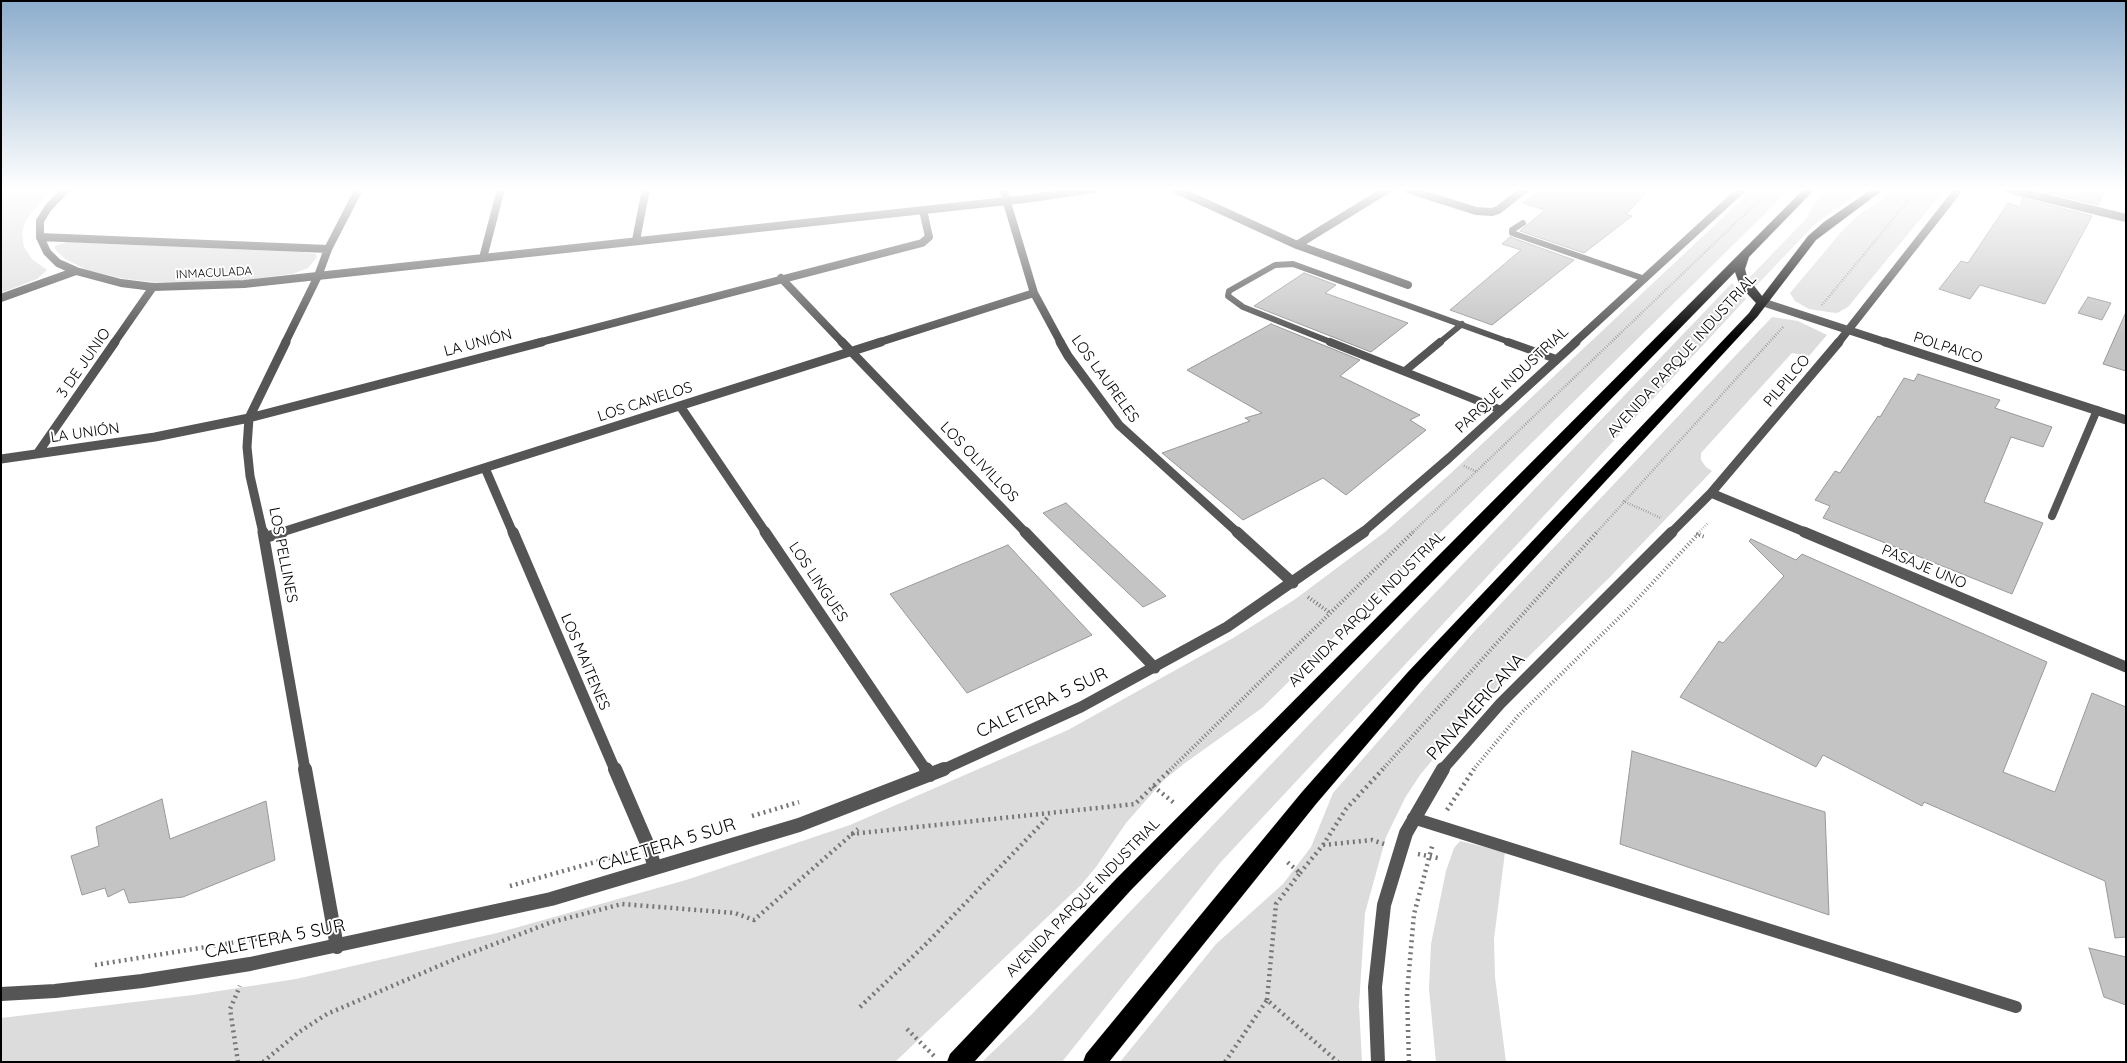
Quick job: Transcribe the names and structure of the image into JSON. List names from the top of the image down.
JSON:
{
  "streets": {
    "highway": ["AVENIDA PARQUE INDUSTRIAL"],
    "street": [
      "INMACULADA",
      "LA UNIÓN",
      "POLPAICO",
      "3 DE JUNIO",
      "LOS LAURELES",
      "PARQUE INDUSTRIAL",
      "PILPILCO",
      "LOS CANELOS",
      "LOS OLIVILLOS",
      "LOS PELLINES",
      "PASAJE UNO",
      "LOS LINGUES",
      "LOS MAITENES",
      "CALETERA 5 SUR",
      "PANAMERICANA"
    ]
  },
  "crossings": [
    ["INMACULADA", "3 DE JUNIO"],
    ["INMACULADA", "LOS PELLINES"],
    ["LA UNIÓN", "3 DE JUNIO"],
    ["LA UNIÓN", "LOS OLIVILLOS"],
    ["LA UNIÓN", "LOS PELLINES"],
    ["POLPAICO", "AVENIDA PARQUE INDUSTRIAL"],
    ["POLPAICO", "PILPILCO"],
    ["LOS LAURELES", "PARQUE INDUSTRIAL"],
    ["LOS LAURELES", "LOS CANELOS"],
    ["LOS LAURELES", "CALETERA 5 SUR"],
    ["PARQUE INDUSTRIAL", "CALETERA 5 SUR"],
    ["PILPILCO", "PASAJE UNO"],
    ["PILPILCO", "PANAMERICANA"],
    ["LOS CANELOS", "LOS OLIVILLOS"],
    ["LOS CANELOS", "LOS PELLINES"],
    ["LOS CANELOS", "LOS LINGUES"],
    ["LOS CANELOS", "LOS MAITENES"],
    ["LOS OLIVILLOS", "CALETERA 5 SUR"],
    ["LOS PELLINES", "CALETERA 5 SUR"],
    ["LOS LINGUES", "CALETERA 5 SUR"],
    ["LOS MAITENES", "CALETERA 5 SUR"]
  ]
}
